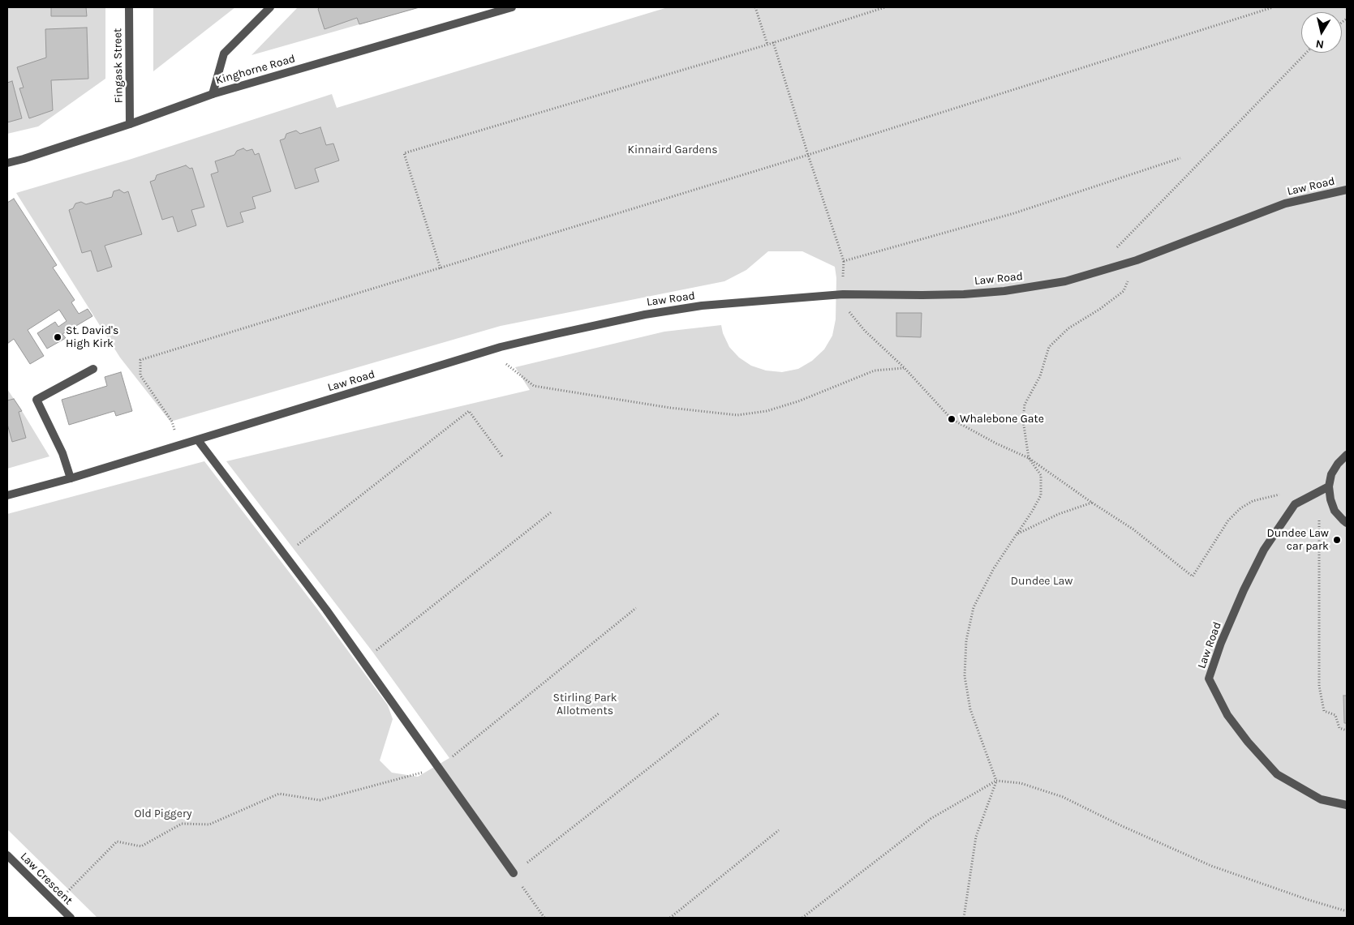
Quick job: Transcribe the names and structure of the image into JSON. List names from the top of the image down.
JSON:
{
  "streets": {
    "street": [
      "Fingask Street",
      "Kinghorne Road",
      "Law Road",
      "Law Crescent"
    ]
  },
  "crossings": [
    ["Fingask Street", "Kinghorne Road"]
  ],
  "parks": [
    "Kinnaird Gardens",
    "Dundee Law",
    "Stirling Park Allotments",
    "Old Piggery"
  ],
  "places": ["St. David's High Kirk", "Whalebone Gate", "Dundee Law car park"],
  "north": "bottom"
}
